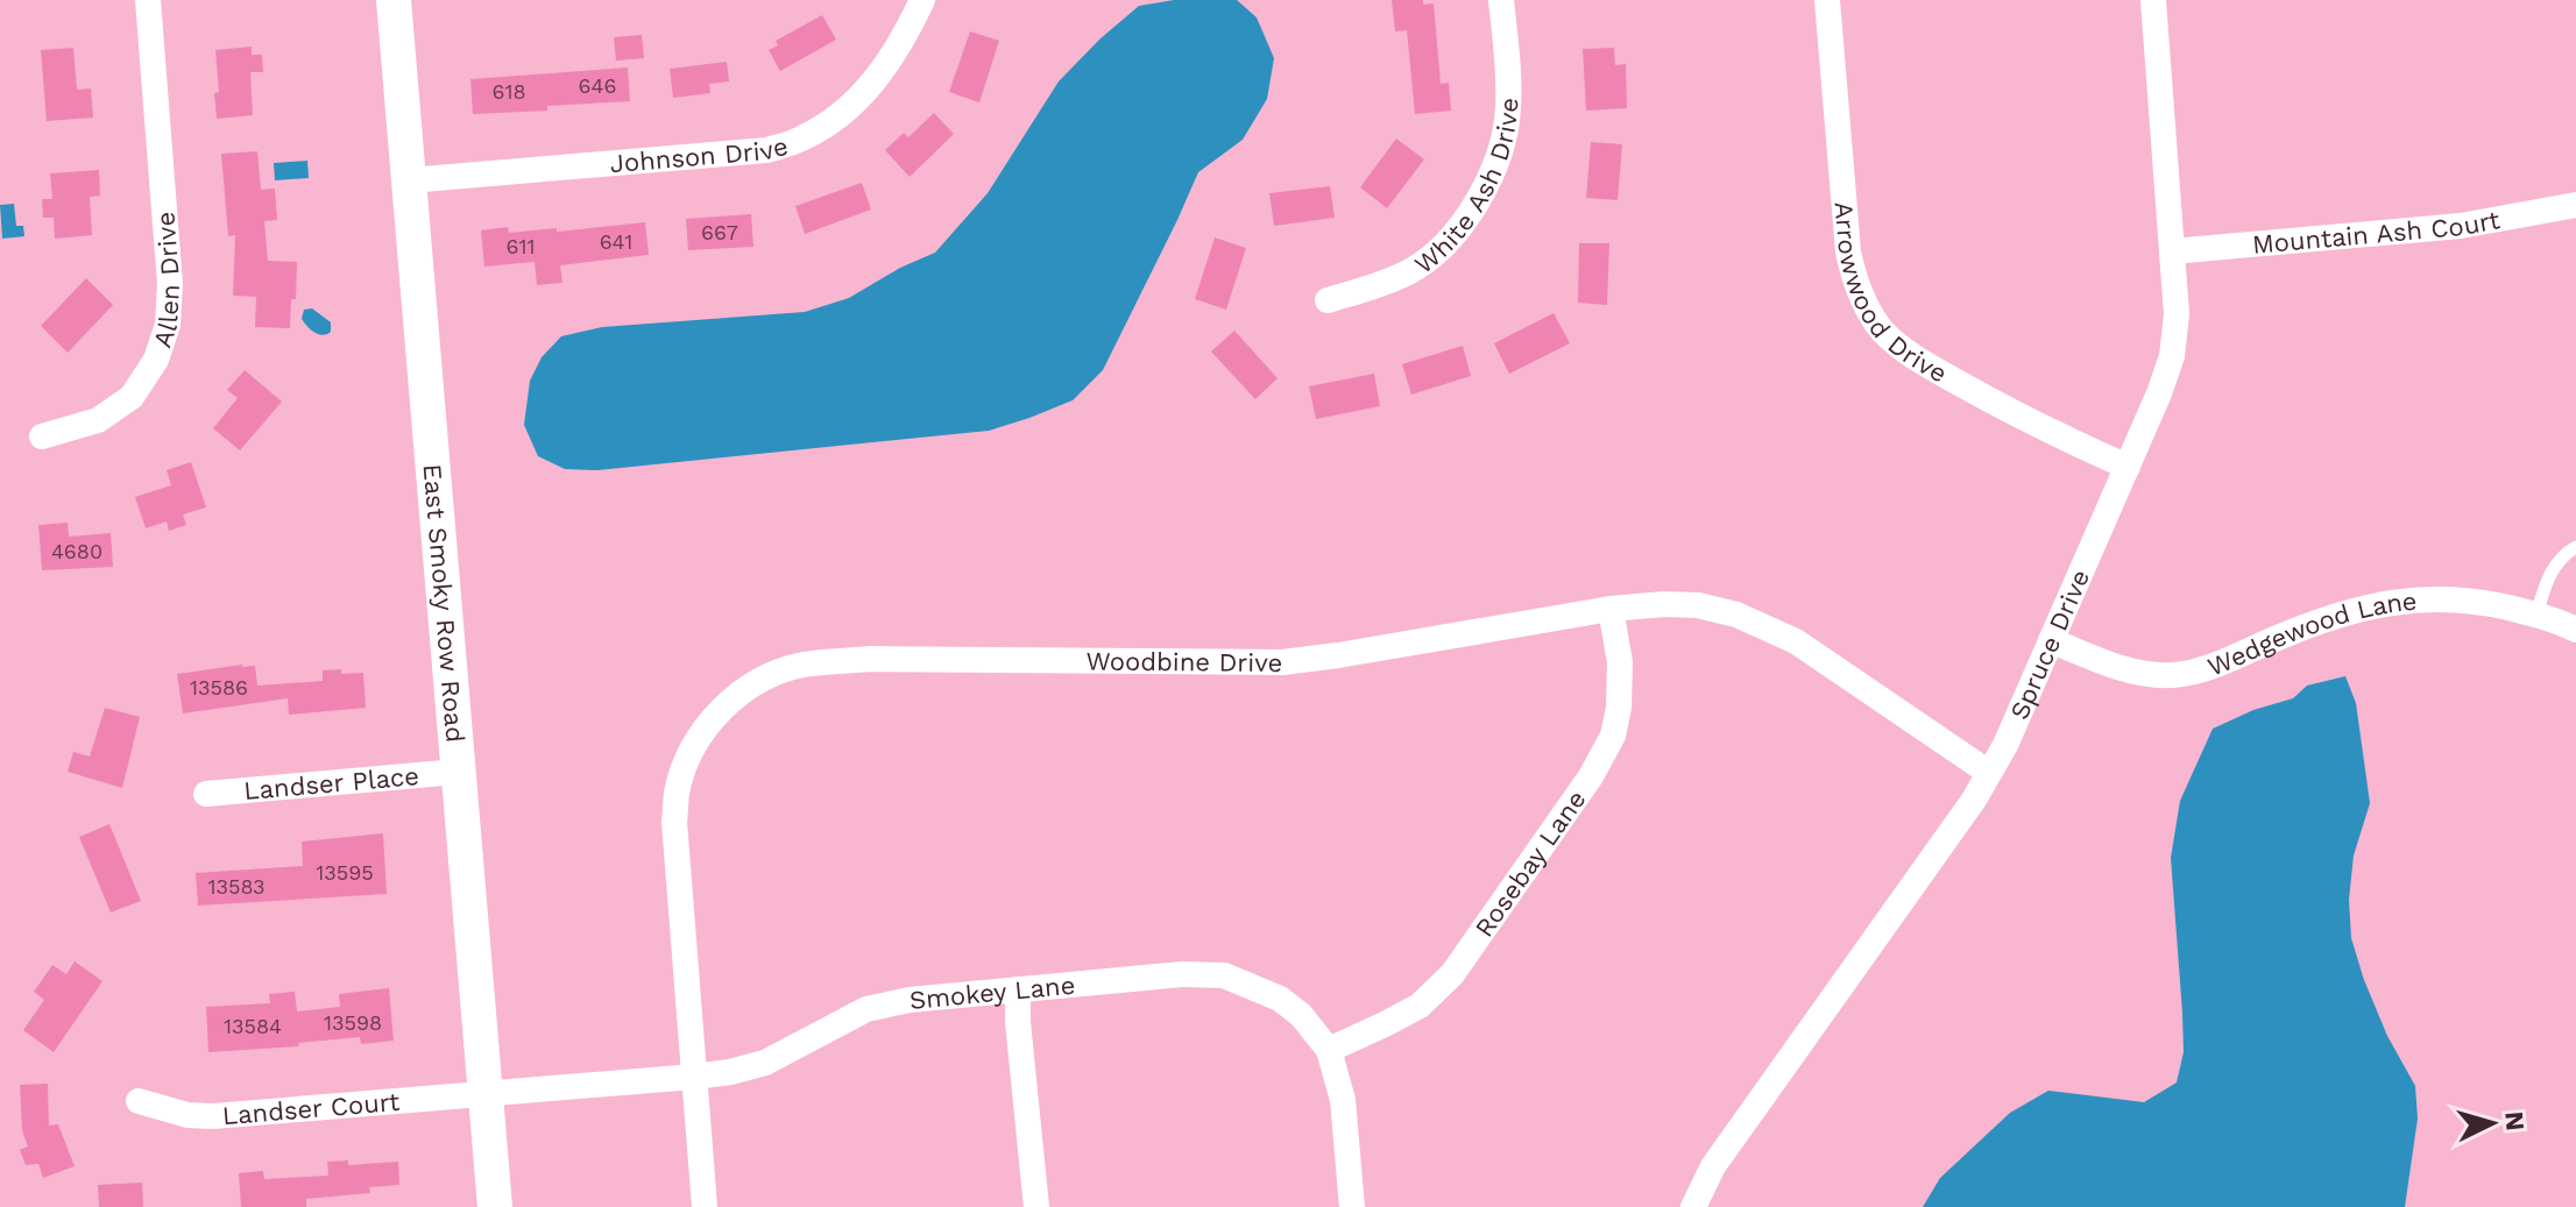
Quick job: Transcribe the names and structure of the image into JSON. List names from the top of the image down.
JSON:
{
  "streets": {
    "street": [
      "Johnson Drive",
      "White Ash Drive",
      "Mountain Ash Court",
      "Allen Drive",
      "Arrowwood Drive",
      "East Smoky Row Road",
      "Wedgewood Lane",
      "Spruce Drive",
      "Woodbine Drive",
      "Landser Place",
      "Rosebay Lane",
      "Smokey Lane",
      "Landser Court"
    ]
  },
  "crossings": [
    ["Johnson Drive", "East Smoky Row Road"],
    ["Mountain Ash Court", "Spruce Drive"],
    ["Arrowwood Drive", "Spruce Drive"],
    ["East Smoky Row Road", "Landser Place"],
    ["East Smoky Row Road", "Smokey Lane"],
    ["East Smoky Row Road", "Landser Court"],
    ["Wedgewood Lane", "Spruce Drive"],
    ["Spruce Drive", "Woodbine Drive"],
    ["Woodbine Drive", "Rosebay Lane"],
    ["Woodbine Drive", "Smokey Lane"],
    ["Rosebay Lane", "Smokey Lane"],
    ["Smokey Lane", "Landser Court"]
  ],
  "house_numbers": [
    "646",
    "618",
    "667",
    "641",
    "611",
    "4680",
    "13586",
    "13595",
    "13583",
    "13598",
    "13584"
  ],
  "north": "right"
}
